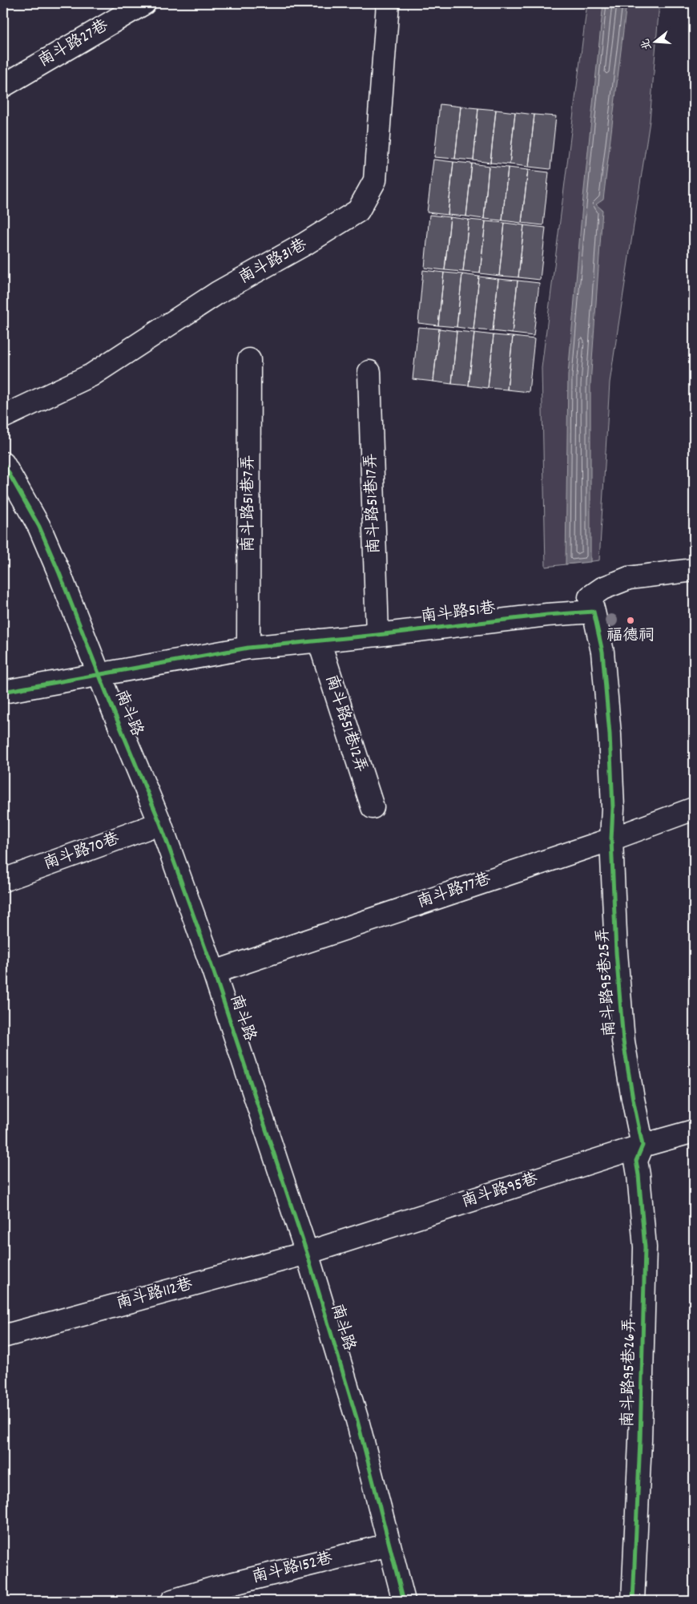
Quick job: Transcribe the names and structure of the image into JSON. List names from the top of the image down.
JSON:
{
  "streets": {
    "street": [
      "南斗路27巷",
      "南斗路31巷",
      "南斗路51巷7弄",
      "南斗路51巷17弄",
      "南斗路51巷",
      "南斗路",
      "南斗路51巷12弄",
      "南斗路70巷",
      "南斗路77巷",
      "南斗路95巷25弄",
      "南斗路95巷",
      "南斗路112巷",
      "南斗路95巷26弄",
      "南斗路152巷"
    ]
  },
  "crossings": [
    ["南斗路51巷7弄", "南斗路51巷"],
    ["南斗路51巷17弄", "南斗路51巷"],
    ["南斗路51巷", "南斗路"],
    ["南斗路51巷", "南斗路51巷12弄"],
    ["南斗路", "南斗路70巷"],
    ["南斗路", "南斗路77巷"],
    ["南斗路", "南斗路95巷"],
    ["南斗路", "南斗路112巷"],
    ["南斗路", "南斗路152巷"],
    ["南斗路77巷", "南斗路95巷25弄"],
    ["南斗路95巷25弄", "南斗路95巷"],
    ["南斗路95巷25弄", "南斗路95巷26弄"],
    ["南斗路95巷", "南斗路112巷"],
    ["南斗路95巷", "南斗路95巷26弄"]
  ],
  "places": ["福德祠"],
  "north": "left"
}
